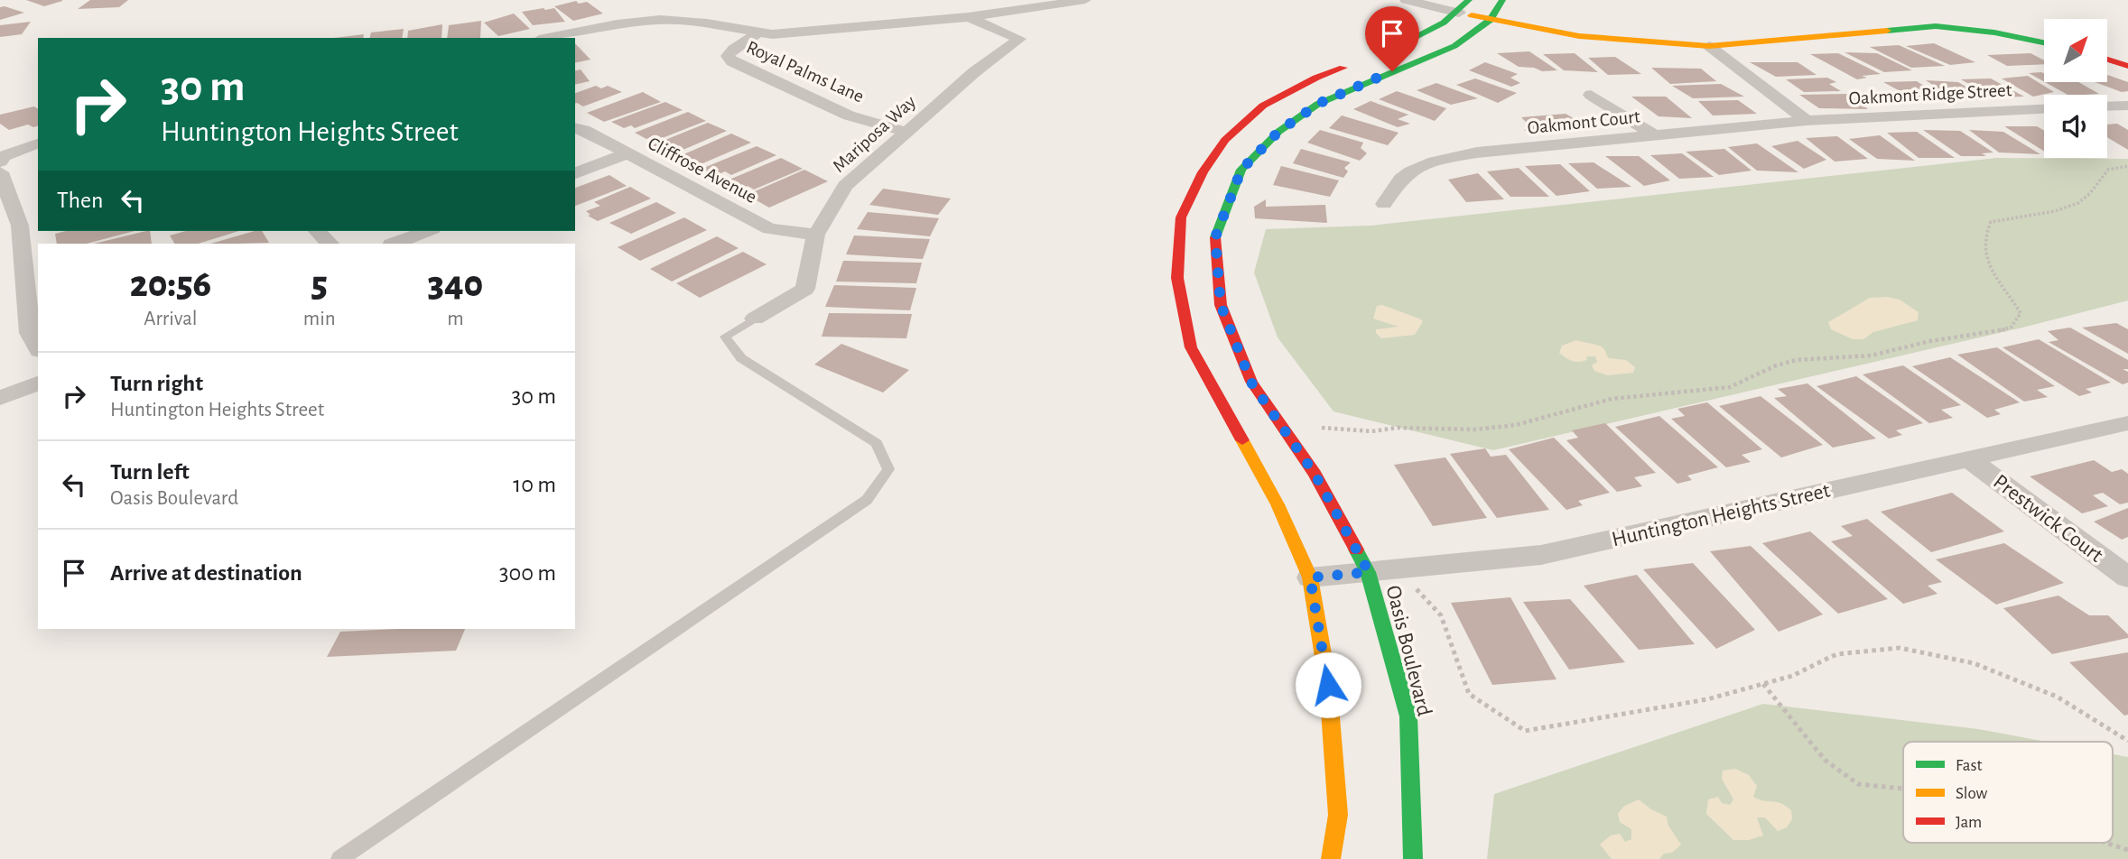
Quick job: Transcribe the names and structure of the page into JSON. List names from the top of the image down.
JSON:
{
  "streets": {
    "street": [
      "Royal Palms Lane",
      "Oakmont Ridge Street",
      "Oakmont Court",
      "Mariposa Way",
      "Cliffrose Avenue",
      "Huntington Heights Street",
      "Prestwick Court",
      "Oasis Boulevard"
    ]
  },
  "crossings": [
    ["Royal Palms Lane", "Mariposa Way"],
    ["Oakmont Ridge Street", "Oakmont Court"],
    ["Mariposa Way", "Cliffrose Avenue"],
    ["Huntington Heights Street", "Prestwick Court"],
    ["Huntington Heights Street", "Oasis Boulevard"]
  ],
  "legend": ["Fast", "Slow", "Jam"],
  "north": "top right",
  "page": {
    "turn": ["30 m", "Huntington Heights Street"],
    "then": "Then",
    "eta": [
      "20:56",
      "Arrival",
      "5",
      "min",
      "340",
      "m"
    ],
    "list": [
      {
        "name": "Turn right",
        "note": "Huntington Heights Street",
        "value": "30 m"
      },
      {
        "name": "Turn left",
        "note": "Oasis Boulevard",
        "value": "10 m"
      },
      {
        "name": "Arrive at destination",
        "value": "300 m"
      }
    ]
  }
}
